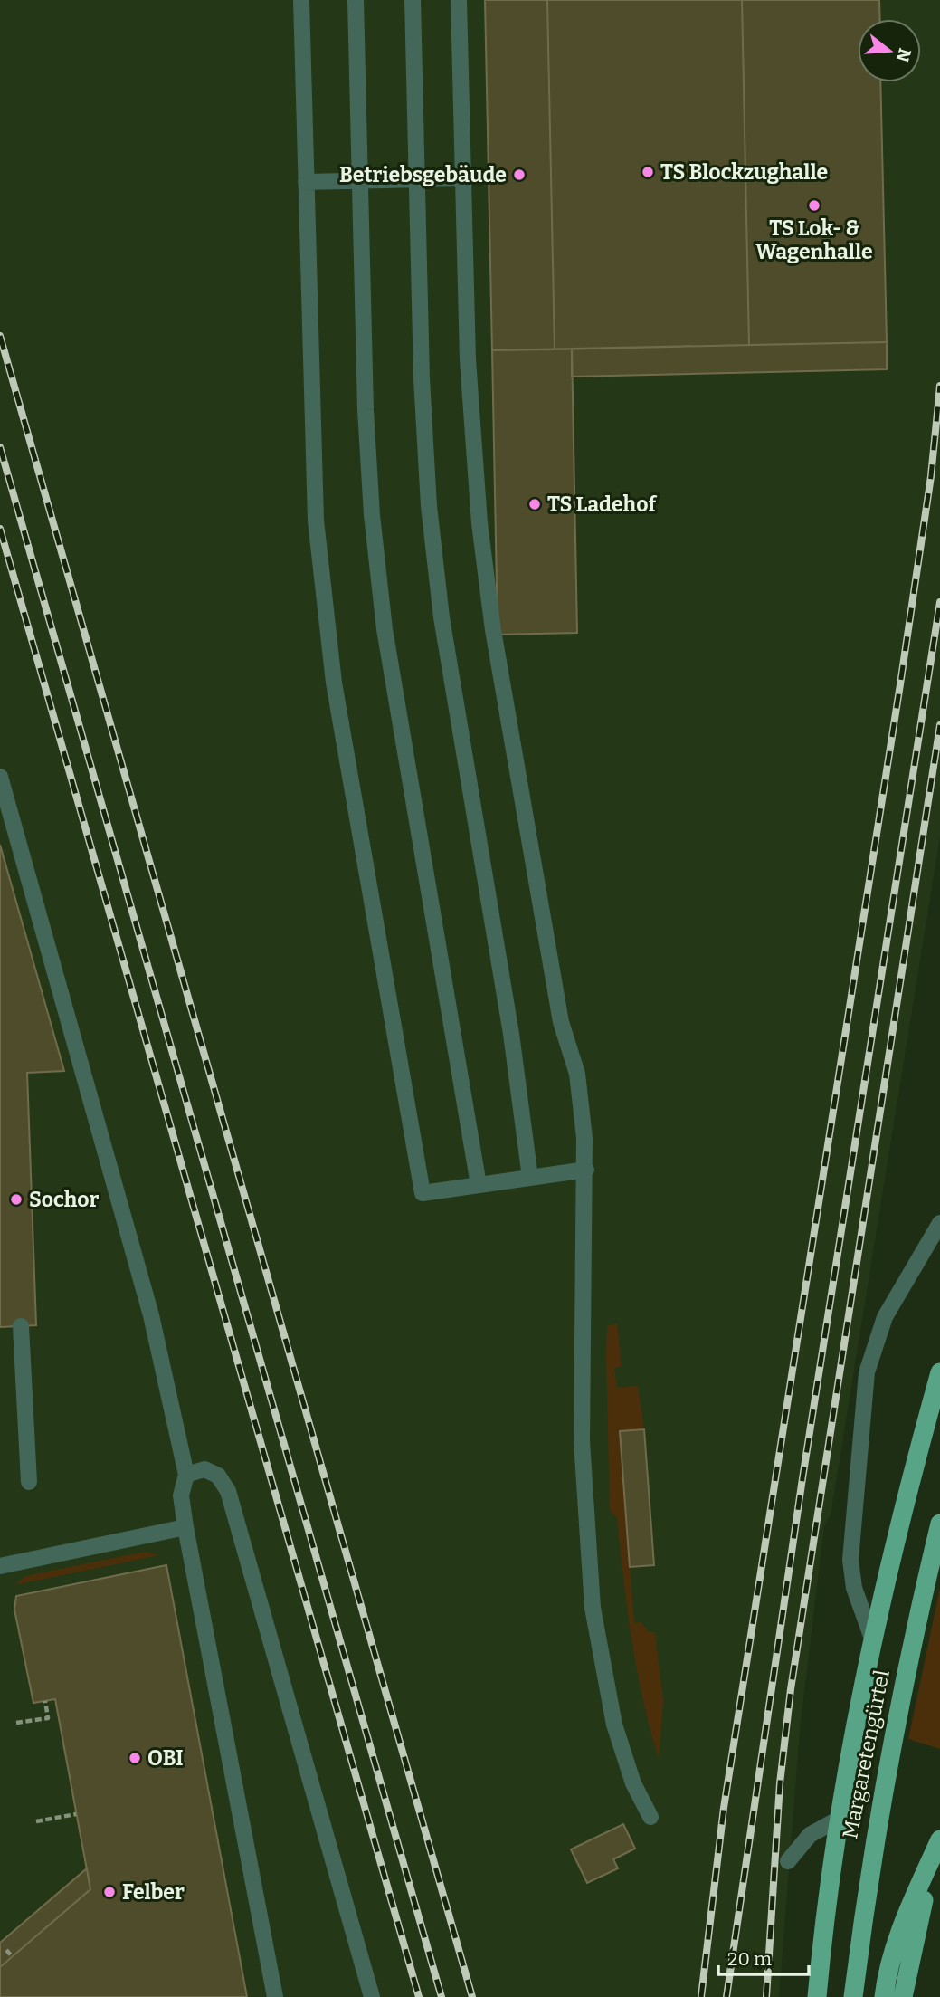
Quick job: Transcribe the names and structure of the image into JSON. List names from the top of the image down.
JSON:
{
  "streets": {
    "main road": ["Margaretengürtel"]
  },
  "places": [
    "TS Blockzughalle",
    "Betriebsgebäude",
    "TS Lok- & Wagenhalle",
    "TS Ladehof",
    "Sochor",
    "OBI",
    "Felber"
  ],
  "scale_bar": "20 m",
  "north": "right"
}
